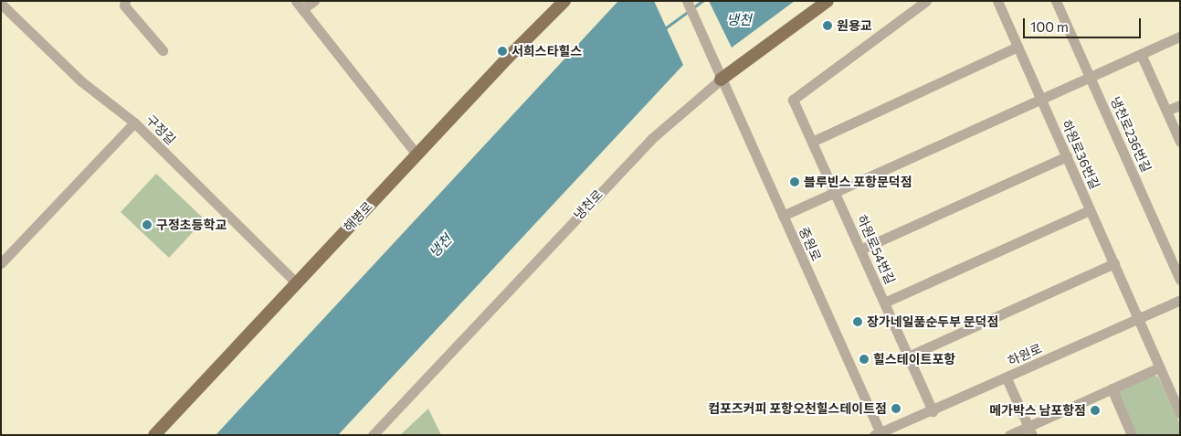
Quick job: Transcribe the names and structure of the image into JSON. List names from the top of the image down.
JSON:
{
  "streets": {
    "main road": ["냉천로", "해병로"],
    "street": [
      "구정길",
      "냉천로236번길",
      "하원로36번길",
      "중원로",
      "하원로54번길",
      "하원로"
    ]
  },
  "crossings": [
    ["구정길", "해병로"],
    ["하원로36번길", "하원로"],
    ["냉천로", "중원로"],
    ["중원로", "하원로"],
    ["하원로54번길", "하원로"]
  ],
  "water": ["냉천"],
  "places": [
    "원용교",
    "서희스타힐스",
    "블루빈스 포항문덕점",
    "구정초등학교",
    "장가네일품순두부 문덕점",
    "힐스테이트포항",
    "컴포즈커피 포항오천힐스테이트점",
    "메가박스 남포항점"
  ],
  "scale_bar": "100 m"
}
